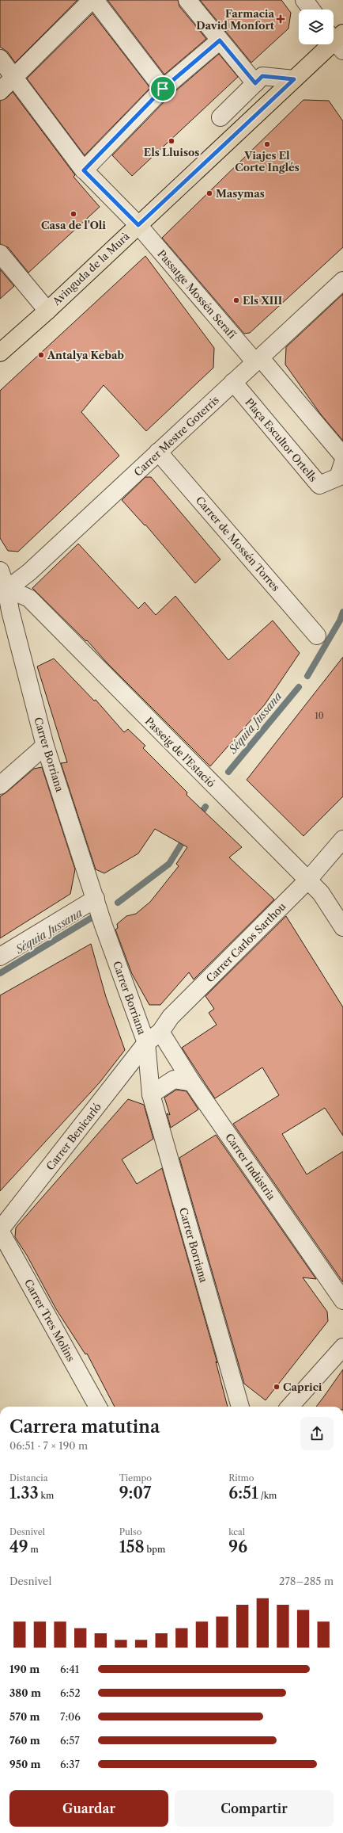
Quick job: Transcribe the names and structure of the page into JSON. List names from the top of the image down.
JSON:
{
  "streets": {
    "main road": ["Avinguda de la Murà"],
    "street": [
      "Passatge Mossén Serafí",
      "Carrer Mestre Goterris",
      "Plaça Escultor Ortells",
      "Carrer de Mossén Torres",
      "Passeig de l'Estació",
      "Carrer Borriana",
      "Carrer Carlos Sarthou",
      "Carrer Benicarló",
      "Carrer Indústria",
      "Carrer Tres Molins"
    ]
  },
  "crossings": [
    ["Avinguda de la Murà", "Passatge Mossén Serafí"],
    ["Passatge Mossén Serafí", "Carrer Mestre Goterris"],
    ["Carrer Mestre Goterris", "Plaça Escultor Ortells"],
    ["Carrer Mestre Goterris", "Carrer de Mossén Torres"],
    ["Carrer Mestre Goterris", "Passeig de l'Estació"],
    ["Carrer Mestre Goterris", "Carrer Borriana"],
    ["Passeig de l'Estació", "Carrer Borriana"],
    ["Passeig de l'Estació", "Carrer Carlos Sarthou"],
    ["Carrer Borriana", "Carrer Carlos Sarthou"],
    ["Carrer Borriana", "Carrer Benicarló"],
    ["Carrer Carlos Sarthou", "Carrer Benicarló"],
    ["Carrer Carlos Sarthou", "Carrer Indústria"],
    ["Carrer Benicarló", "Carrer Tres Molins"]
  ],
  "water": ["Séquia Jussana"],
  "places": {
    "health": ["Farmacia David Monfort"],
    "other": [
      "Els Lluisos",
      "Viajes El Corte Inglés",
      "Masymas",
      "Casa de l'Oli",
      "Els XIII",
      "Antalya Kebab",
      "Caprici"
    ]
  },
  "house_numbers": ["10"],
  "page": {
    "heading": ["Carrera matutina", "06:51 · 7 × 190 m"],
    "stats": [
      ["Distancia", "1.33 km"],
      ["Tiempo", "9:07"],
      ["Ritmo", "6:51 /km"],
      ["Desnivel", "49 m"],
      ["Pulso", "158 bpm"],
      ["kcal", "96"]
    ],
    "chart": ["Desnivel", "278–285 m"],
    "list": [
      {
        "name": "190 m",
        "note": "6:41"
      },
      {
        "name": "380 m",
        "note": "6:52"
      },
      {
        "name": "570 m",
        "note": "7:06"
      },
      {
        "name": "760 m",
        "note": "6:57"
      },
      {
        "name": "950 m",
        "note": "6:37"
      }
    ],
    "buttons": ["Guardar", "Compartir"]
  }
}
